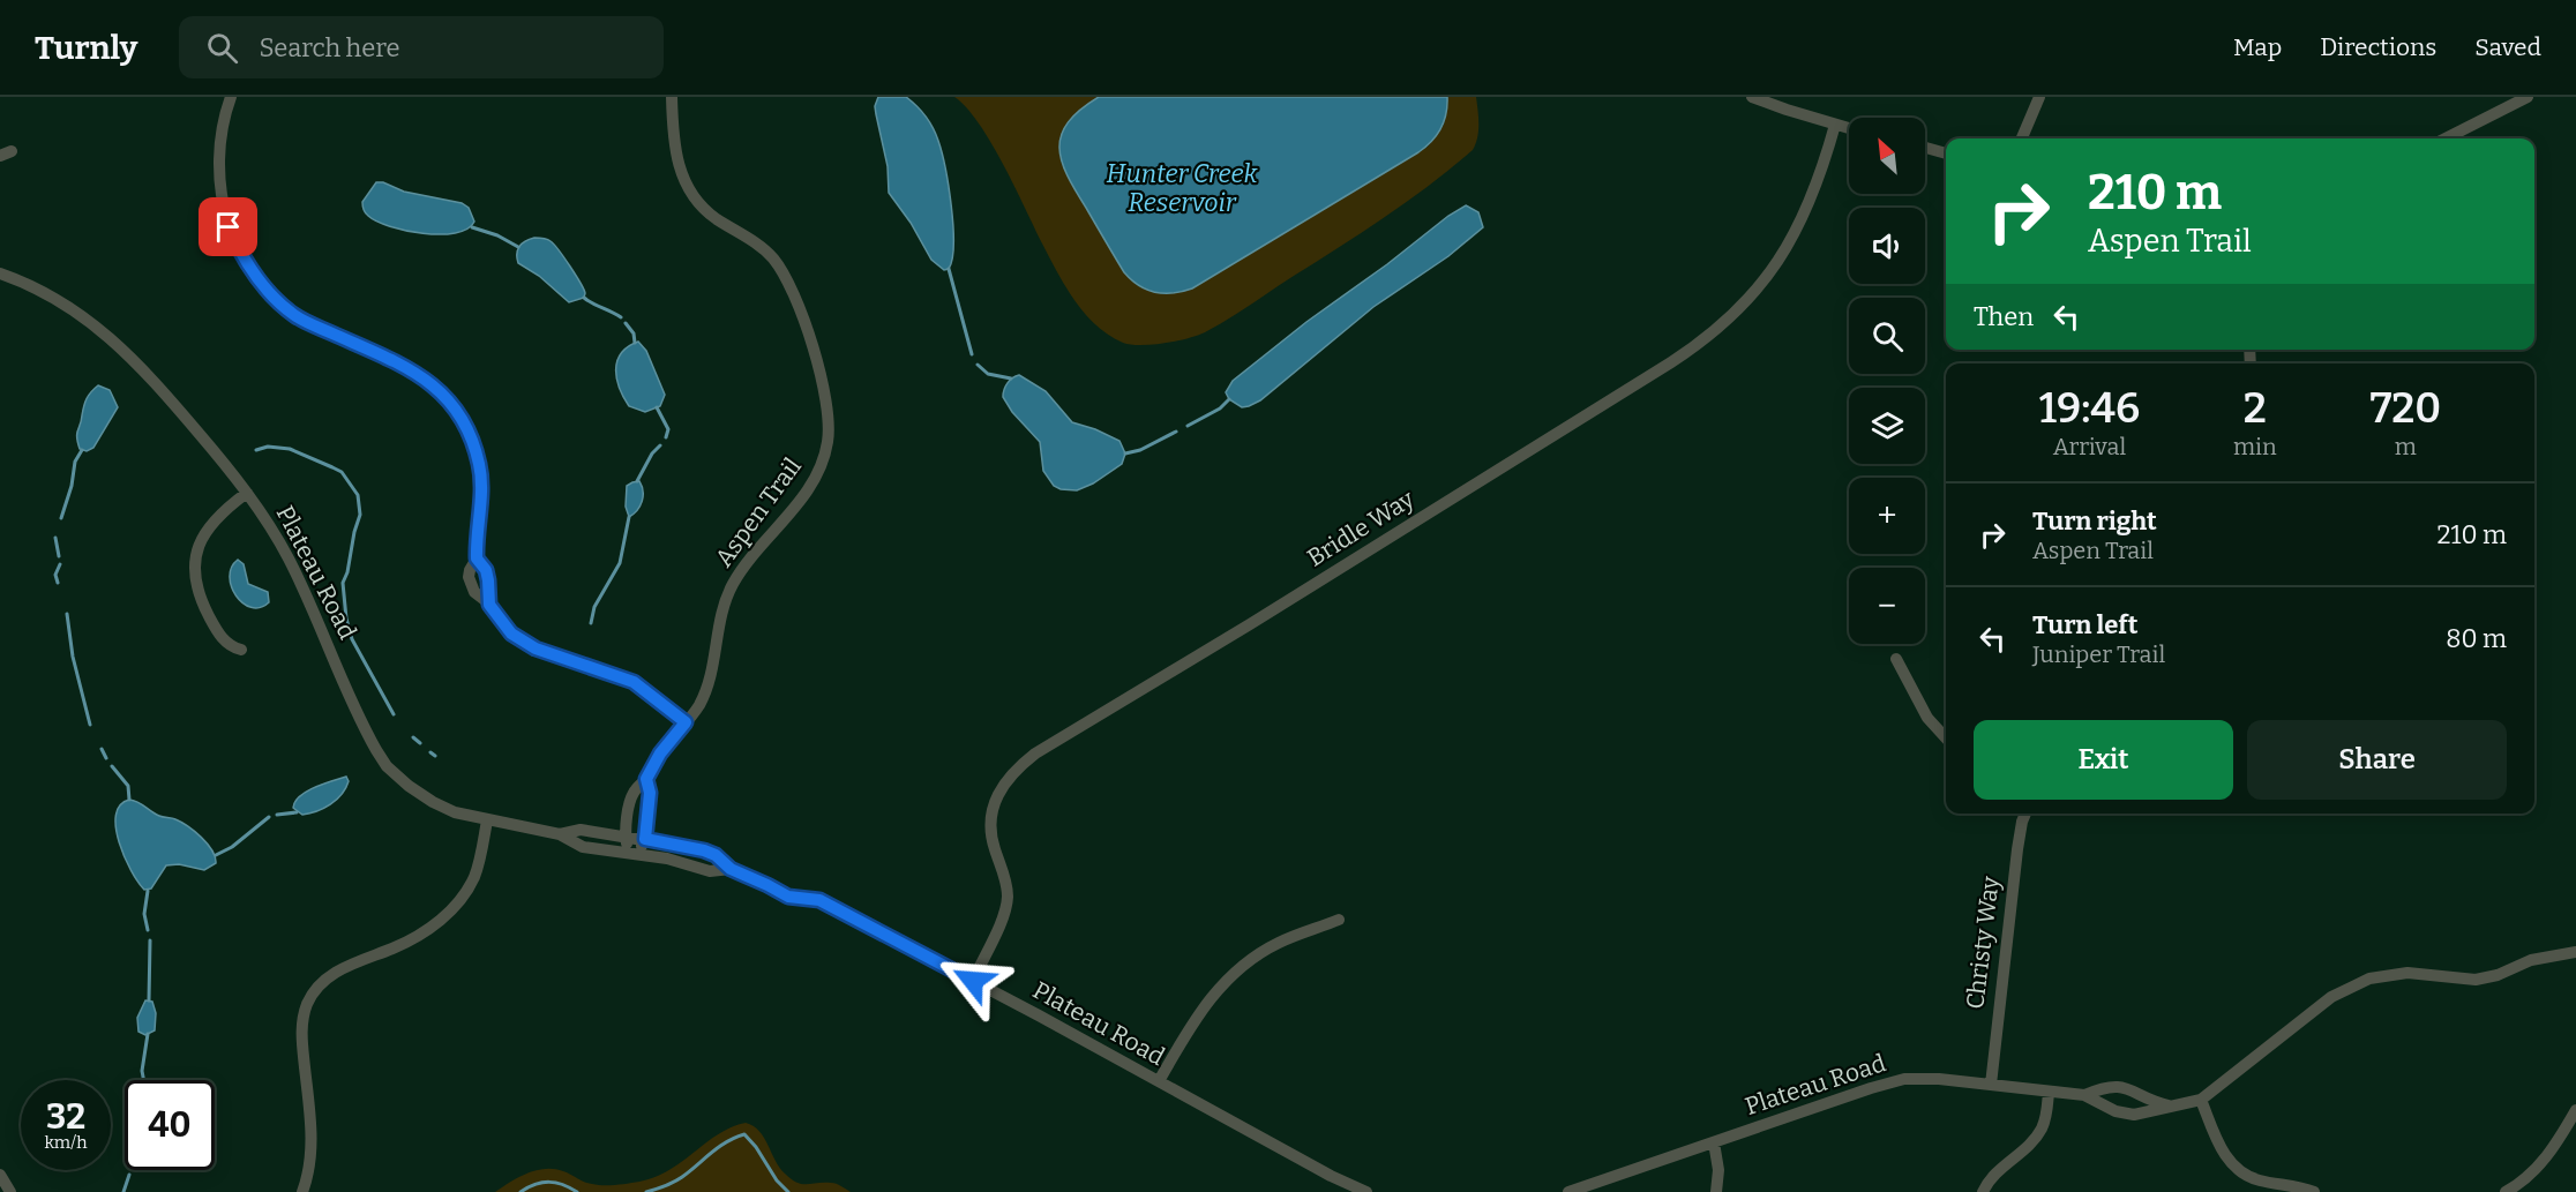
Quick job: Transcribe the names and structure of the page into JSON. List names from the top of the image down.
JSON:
{
  "streets": {
    "street": [
      "Aspen Trail",
      "Bridle Way",
      "Plateau Road",
      "Christy Way"
    ]
  },
  "crossings": [
    ["Aspen Trail", "Plateau Road"],
    ["Bridle Way", "Plateau Road"],
    ["Plateau Road", "Christy Way"]
  ],
  "water": ["Hunter Creek Reservoir"],
  "north": "top left",
  "page": {
    "header": "Turnly",
    "search": "Search here",
    "nav": ["Map", "Directions", "Saved"],
    "map_buttons": ["+", "−"],
    "turn": ["210 m", "Aspen Trail"],
    "then": "Then",
    "eta": [
      "19:46",
      "Arrival",
      "2",
      "min",
      "720",
      "m"
    ],
    "list": [
      {
        "name": "Turn right",
        "note": "Aspen Trail",
        "value": "210 m"
      },
      {
        "name": "Turn left",
        "note": "Juniper Trail",
        "value": "80 m"
      }
    ],
    "buttons": ["Exit", "Share"],
    "speed": "32 km/h",
    "limit": "40"
  }
}
